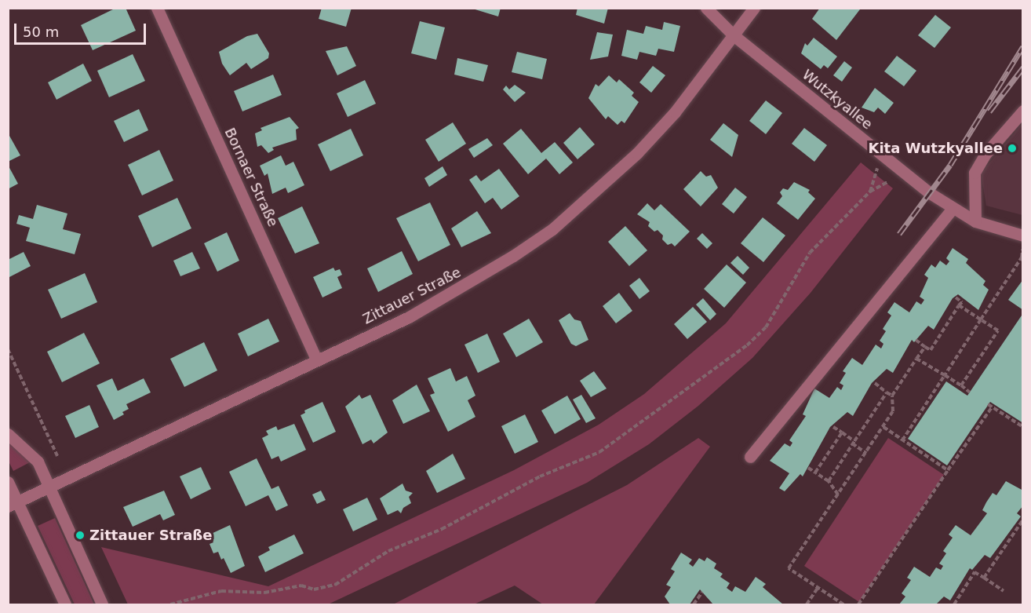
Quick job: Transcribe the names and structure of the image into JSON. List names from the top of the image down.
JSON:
{
  "streets": {
    "street": ["Wutzkyallee", "Bornaer Straße", "Zittauer Straße"]
  },
  "crossings": [
    ["Wutzkyallee", "Zittauer Straße"],
    ["Bornaer Straße", "Zittauer Straße"]
  ],
  "places": ["Kita Wutzkyallee", "Zittauer Straße"],
  "scale_bar": "50 m"
}
